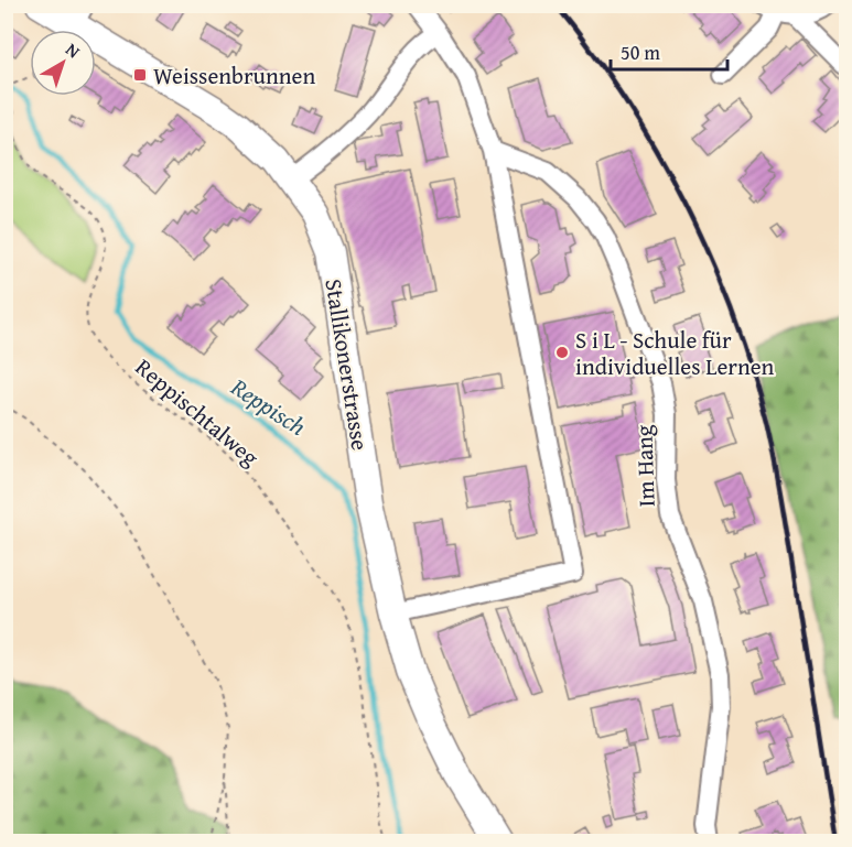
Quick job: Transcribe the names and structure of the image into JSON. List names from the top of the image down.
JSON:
{
  "streets": {
    "street": ["Stallikonerstrasse", "Im Hang"],
    "path": ["Reppischtalweg"]
  },
  "water": ["Reppisch"],
  "places": {
    "transit": ["Weissenbrunnen"],
    "other": ["S i L - Schule für individuelles Lernen"]
  },
  "scale_bar": "50 m",
  "north": "top right"
}
